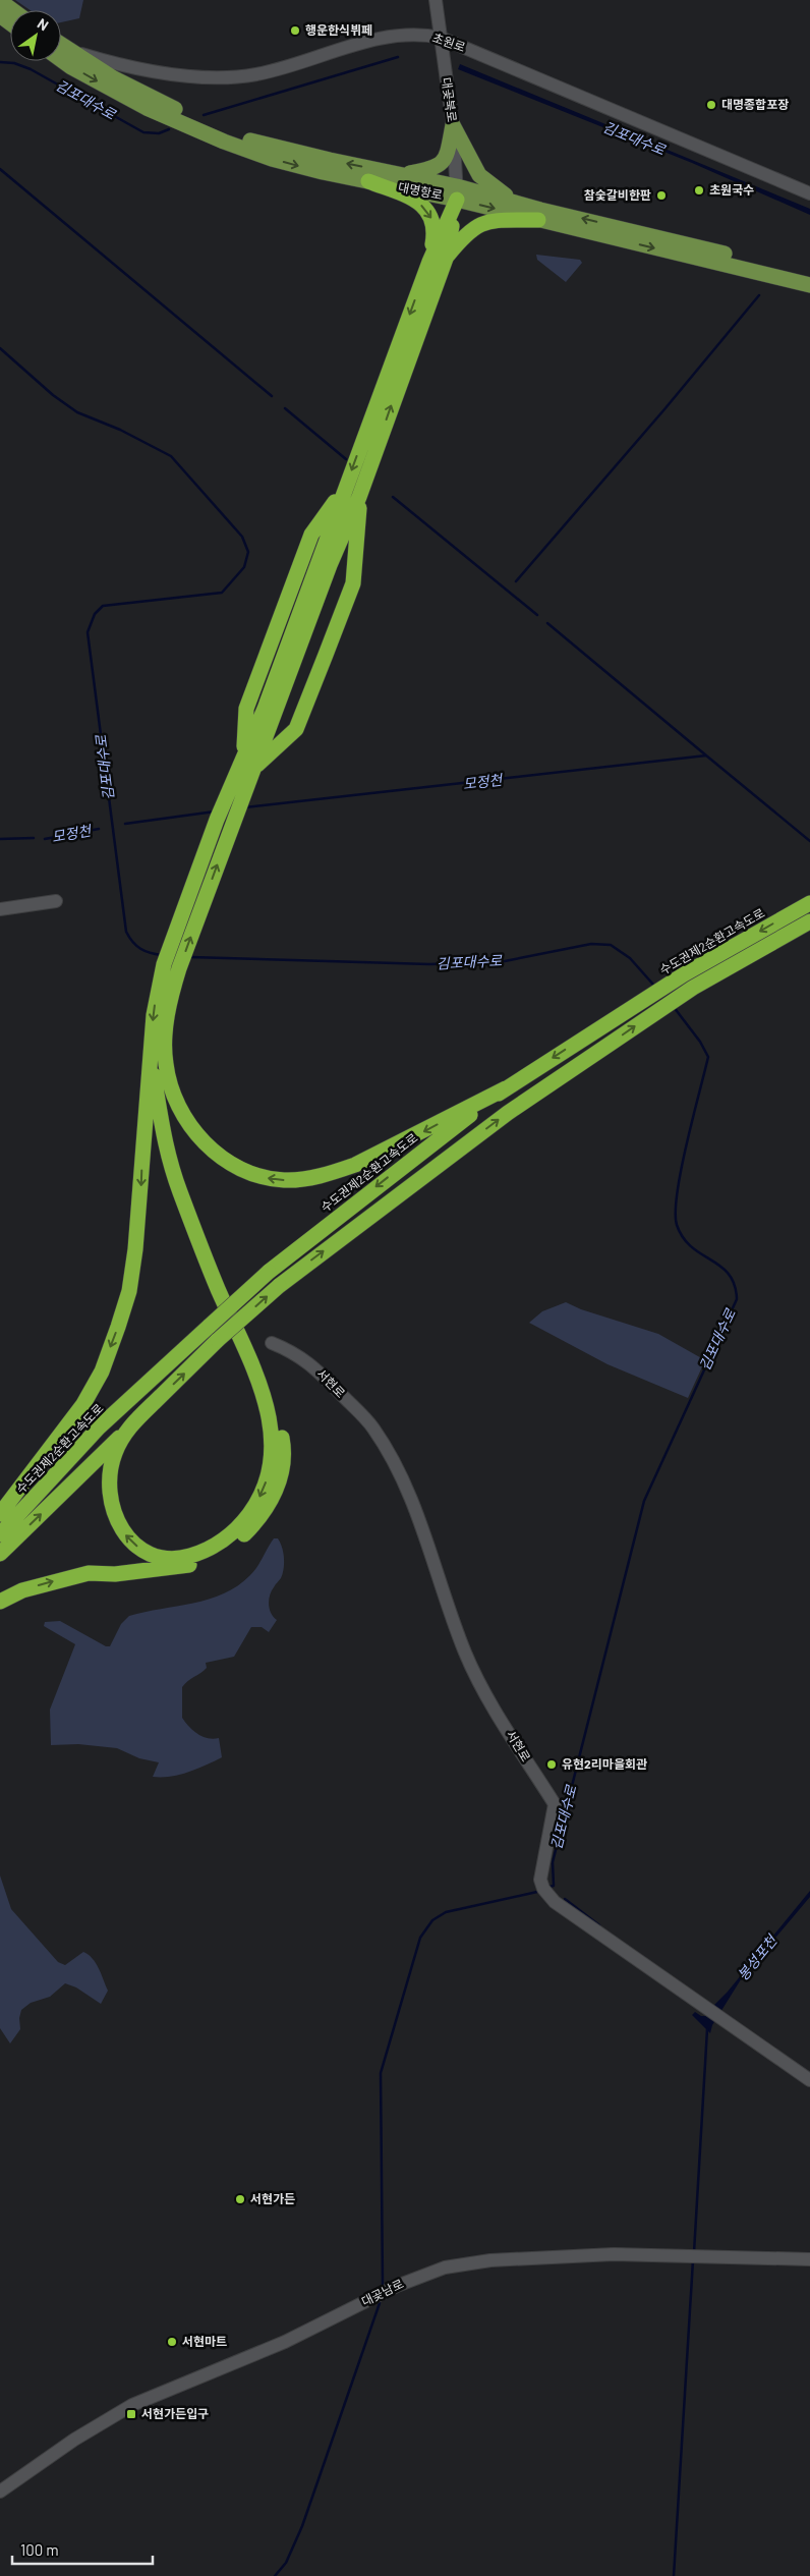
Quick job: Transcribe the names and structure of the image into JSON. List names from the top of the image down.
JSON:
{
  "streets": {
    "highway": ["수도권제2순환고속도로"],
    "main road": ["대명항로"],
    "street": [
      "초원로",
      "대곶북로",
      "서현로",
      "대곶남로"
    ]
  },
  "crossings": [
    ["초원로", "대곶북로"],
    ["초원로", "대명항로"],
    ["대곶북로", "대명항로"]
  ],
  "water": ["김포대수로", "모정천", "봉성포천"],
  "places": {
    "other": [
      "행운한식뷔페",
      "대명종합포장",
      "초원국수",
      "참숯갈비한판",
      "유현2리마을회관",
      "서현가든",
      "서현마트"
    ],
    "transit": ["서현가든입구"]
  },
  "scale_bar": "100 m",
  "north": "top right"
}
